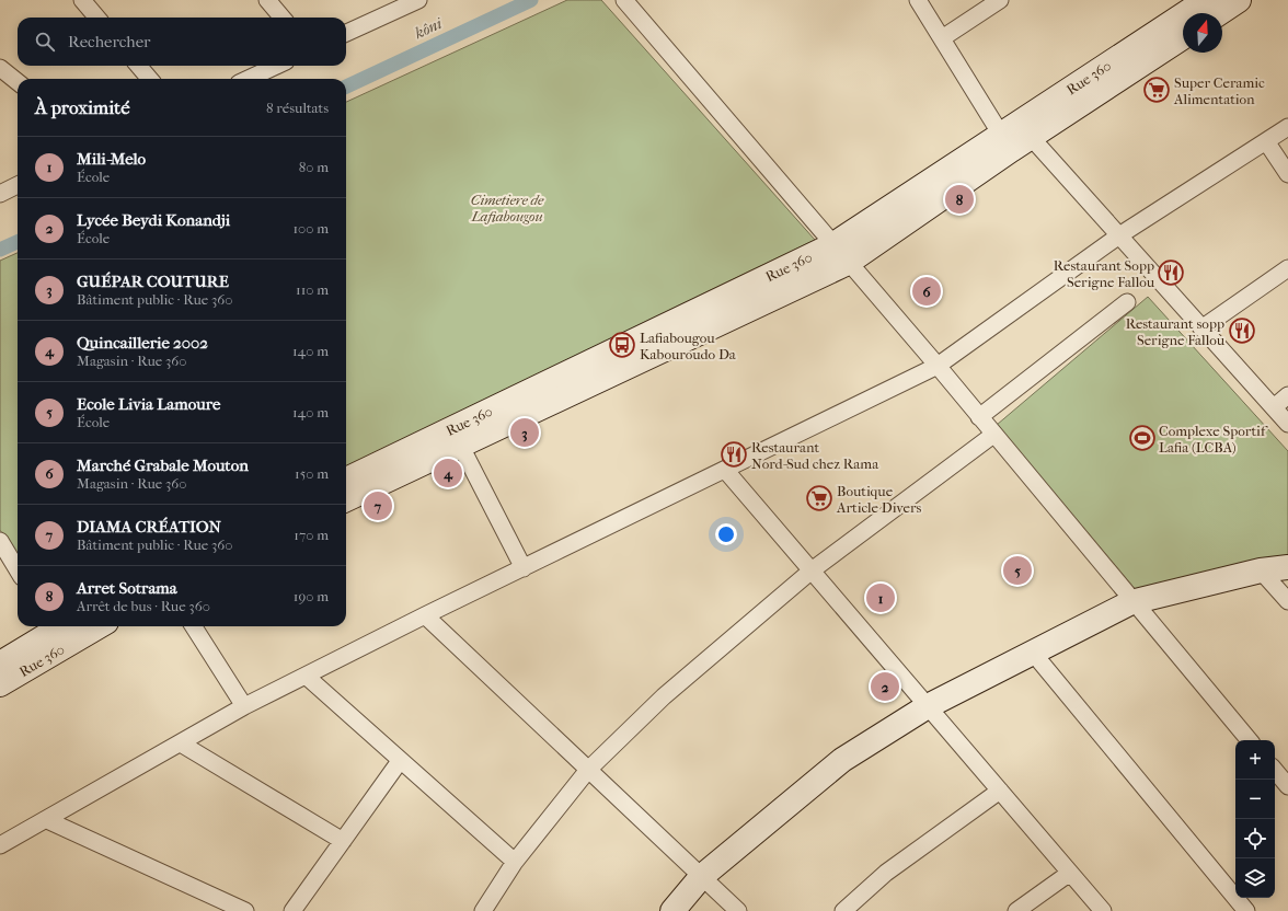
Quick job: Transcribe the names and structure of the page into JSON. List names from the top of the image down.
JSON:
{
  "streets": {
    "main road": ["Rue 360"]
  },
  "water": ["kôni"],
  "parks": ["Cimetiere de Lafiabougou"],
  "places": {
    "supermarket": ["Super Ceramic Alimentation", "Boutique Article Divers"],
    "restaurant": ["Restaurant Sopp Serigne Fallou", "Restaurant sopp Serigne Fallou", "Restaurant Nord-Sud chez Rama"],
    "bus stop": ["Lafiabougou Kabouroudo Da"],
    "sports": ["Complexe Sportif Lafia (LCBA)"]
  },
  "north": "top",
  "page": {
    "search": "Rechercher",
    "heading": ["À proximité", "8 résultats"],
    "list": [
      {
        "mark": "1",
        "name": "Mili-Melo",
        "note": "École",
        "value": "80 m"
      },
      {
        "mark": "2",
        "name": "Lycée Beydi Konandji",
        "note": "École",
        "value": "100 m"
      },
      {
        "mark": "3",
        "name": "GUÉPAR COUTURE",
        "note": "Bâtiment public · Rue 360",
        "value": "110 m"
      },
      {
        "mark": "4",
        "name": "Quincaillerie 2002",
        "note": "Magasin · Rue 360",
        "value": "140 m"
      },
      {
        "mark": "5",
        "name": "Ecole Livia Lamoure",
        "note": "École",
        "value": "140 m"
      },
      {
        "mark": "6",
        "name": "Marché Grabale Mouton",
        "note": "Magasin · Rue 360",
        "value": "150 m"
      },
      {
        "mark": "7",
        "name": "DIAMA CRÉATION",
        "note": "Bâtiment public · Rue 360",
        "value": "170 m"
      },
      {
        "mark": "8",
        "name": "Arret Sotrama",
        "note": "Arrêt de bus · Rue 360",
        "value": "190 m"
      }
    ],
    "pins": [
      "8",
      "6",
      "3",
      "4",
      "7",
      "5",
      "1",
      "2"
    ],
    "map_buttons": ["+", "−"]
  }
}
